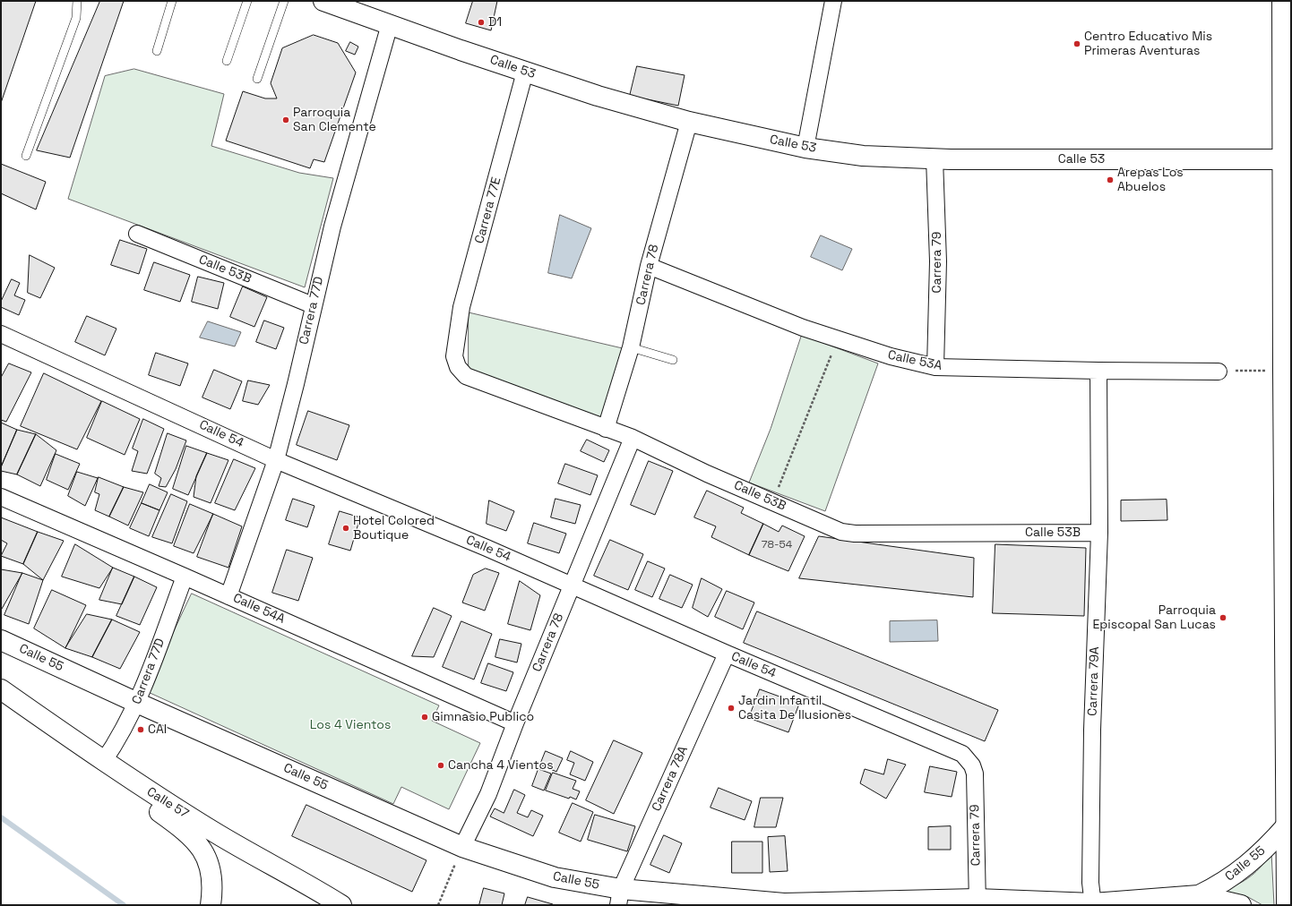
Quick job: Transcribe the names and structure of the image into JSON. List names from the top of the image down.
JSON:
{
  "streets": {
    "main road": ["Calle 53", "Calle 55", "Calle 57"],
    "street": [
      "Carrera 77E",
      "Carrera 79",
      "Calle 53B",
      "Carrera 78",
      "Carrera 77D",
      "Calle 53A",
      "Calle 54",
      "Calle 54A",
      "Carrera 79A",
      "Carrera 78A"
    ]
  },
  "crossings": [
    ["Calle 53", "Carrera 77E"],
    ["Calle 53", "Carrera 79"],
    ["Calle 53", "Carrera 78"],
    ["Calle 53", "Carrera 77D"],
    ["Carrera 77E", "Calle 53B"],
    ["Carrera 79", "Calle 53A"],
    ["Carrera 79", "Calle 54"],
    ["Carrera 79", "Calle 55"],
    ["Calle 53B", "Carrera 78"],
    ["Calle 53B", "Carrera 77D"],
    ["Calle 53B", "Carrera 79A"],
    ["Carrera 78", "Calle 53A"],
    ["Carrera 78", "Calle 54"],
    ["Carrera 78", "Calle 54A"],
    ["Carrera 78", "Calle 55"],
    ["Carrera 77D", "Calle 54"],
    ["Carrera 77D", "Calle 54A"],
    ["Carrera 77D", "Calle 55"],
    ["Carrera 77D", "Calle 57"],
    ["Calle 53A", "Carrera 79A"],
    ["Calle 54", "Carrera 78A"],
    ["Calle 55", "Carrera 79A"],
    ["Calle 55", "Carrera 78A"]
  ],
  "parks": ["Los 4 Vientos"],
  "places": [
    "D1",
    "Centro Educativo Mis Primeras Aventuras",
    "Parroquia San Clemente",
    "Arepas Los Abuelos",
    "Hotel Colored Boutique",
    "Parroquia Episcopal San Lucas",
    "Jardin Infantil Casita De Ilusiones",
    "Gimnasio Publico",
    "CAI",
    "Cancha 4 Vientos"
  ],
  "house_numbers": ["78-54"]
}
